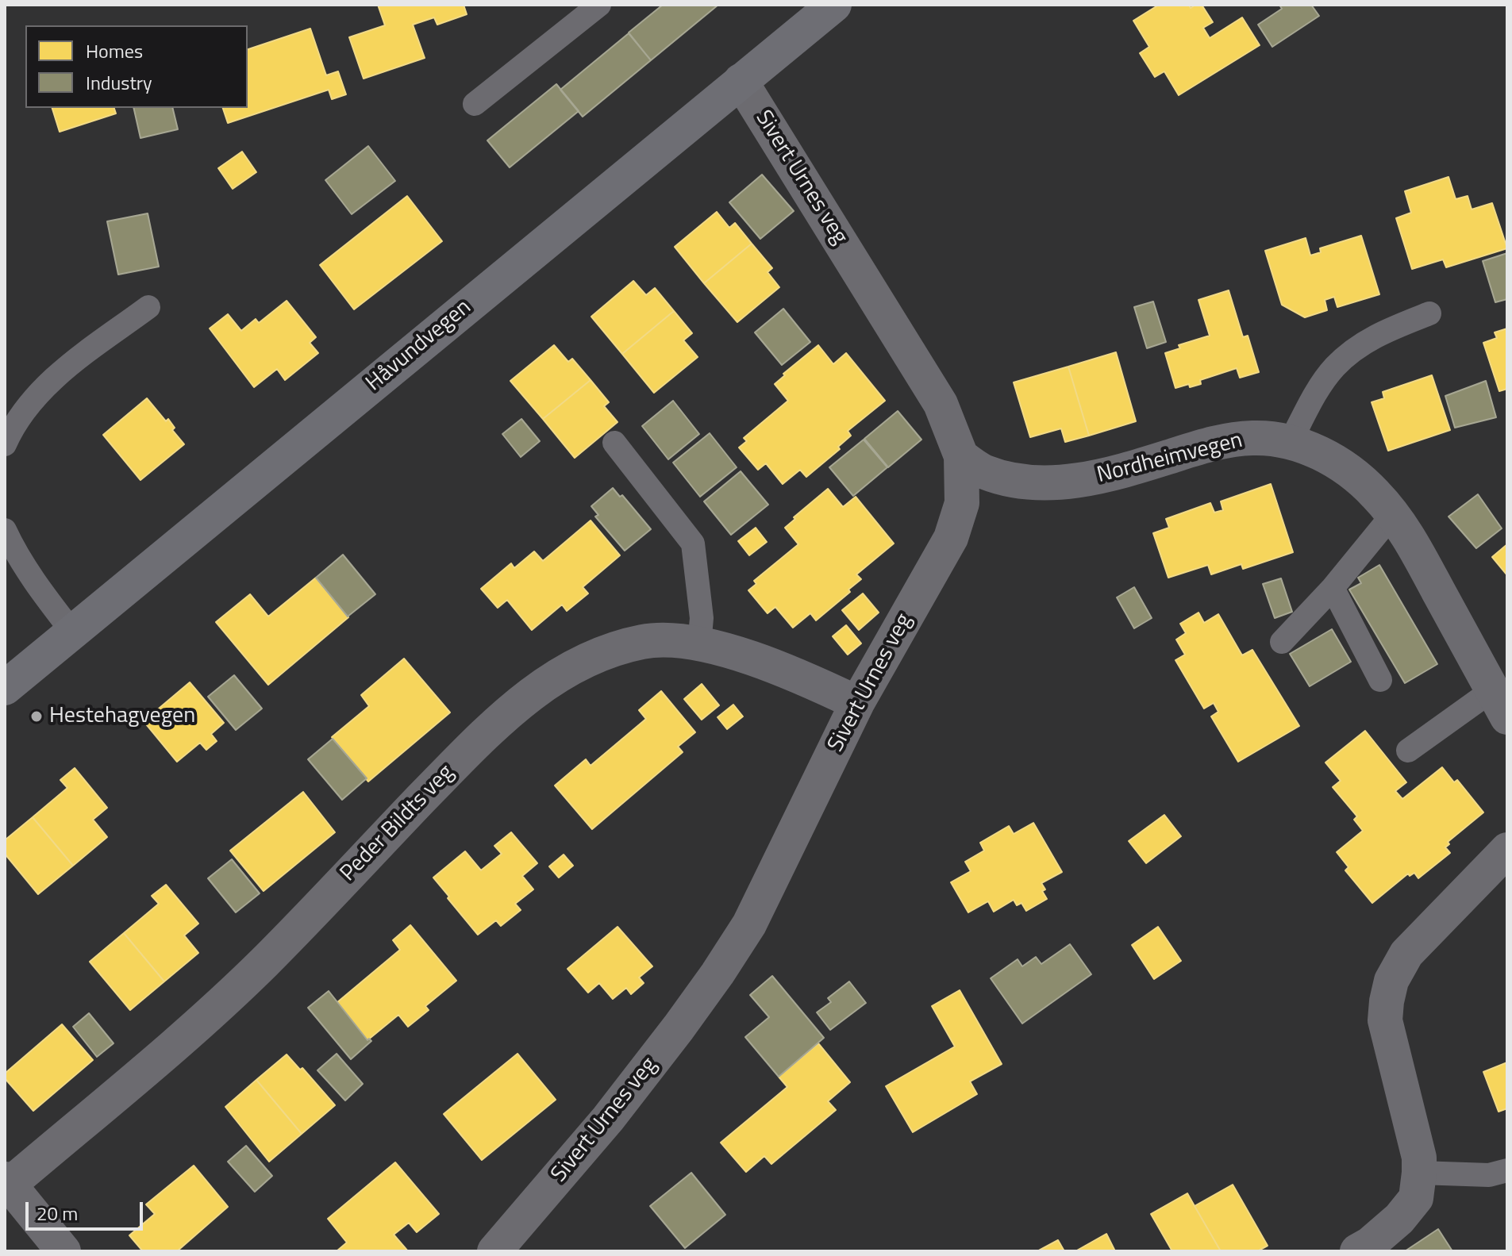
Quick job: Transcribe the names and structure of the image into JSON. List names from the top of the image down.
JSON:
{
  "streets": {
    "main road": ["Håvundvegen"],
    "street": ["Sivert Urnes veg", "Nordheimvegen", "Peder Bildts veg"]
  },
  "crossings": [
    ["Sivert Urnes veg", "Håvundvegen"],
    ["Sivert Urnes veg", "Nordheimvegen"],
    ["Sivert Urnes veg", "Peder Bildts veg"]
  ],
  "places": ["Hestehagvegen"],
  "legend": ["Homes", "Industry"],
  "scale_bar": "20 m"
}
